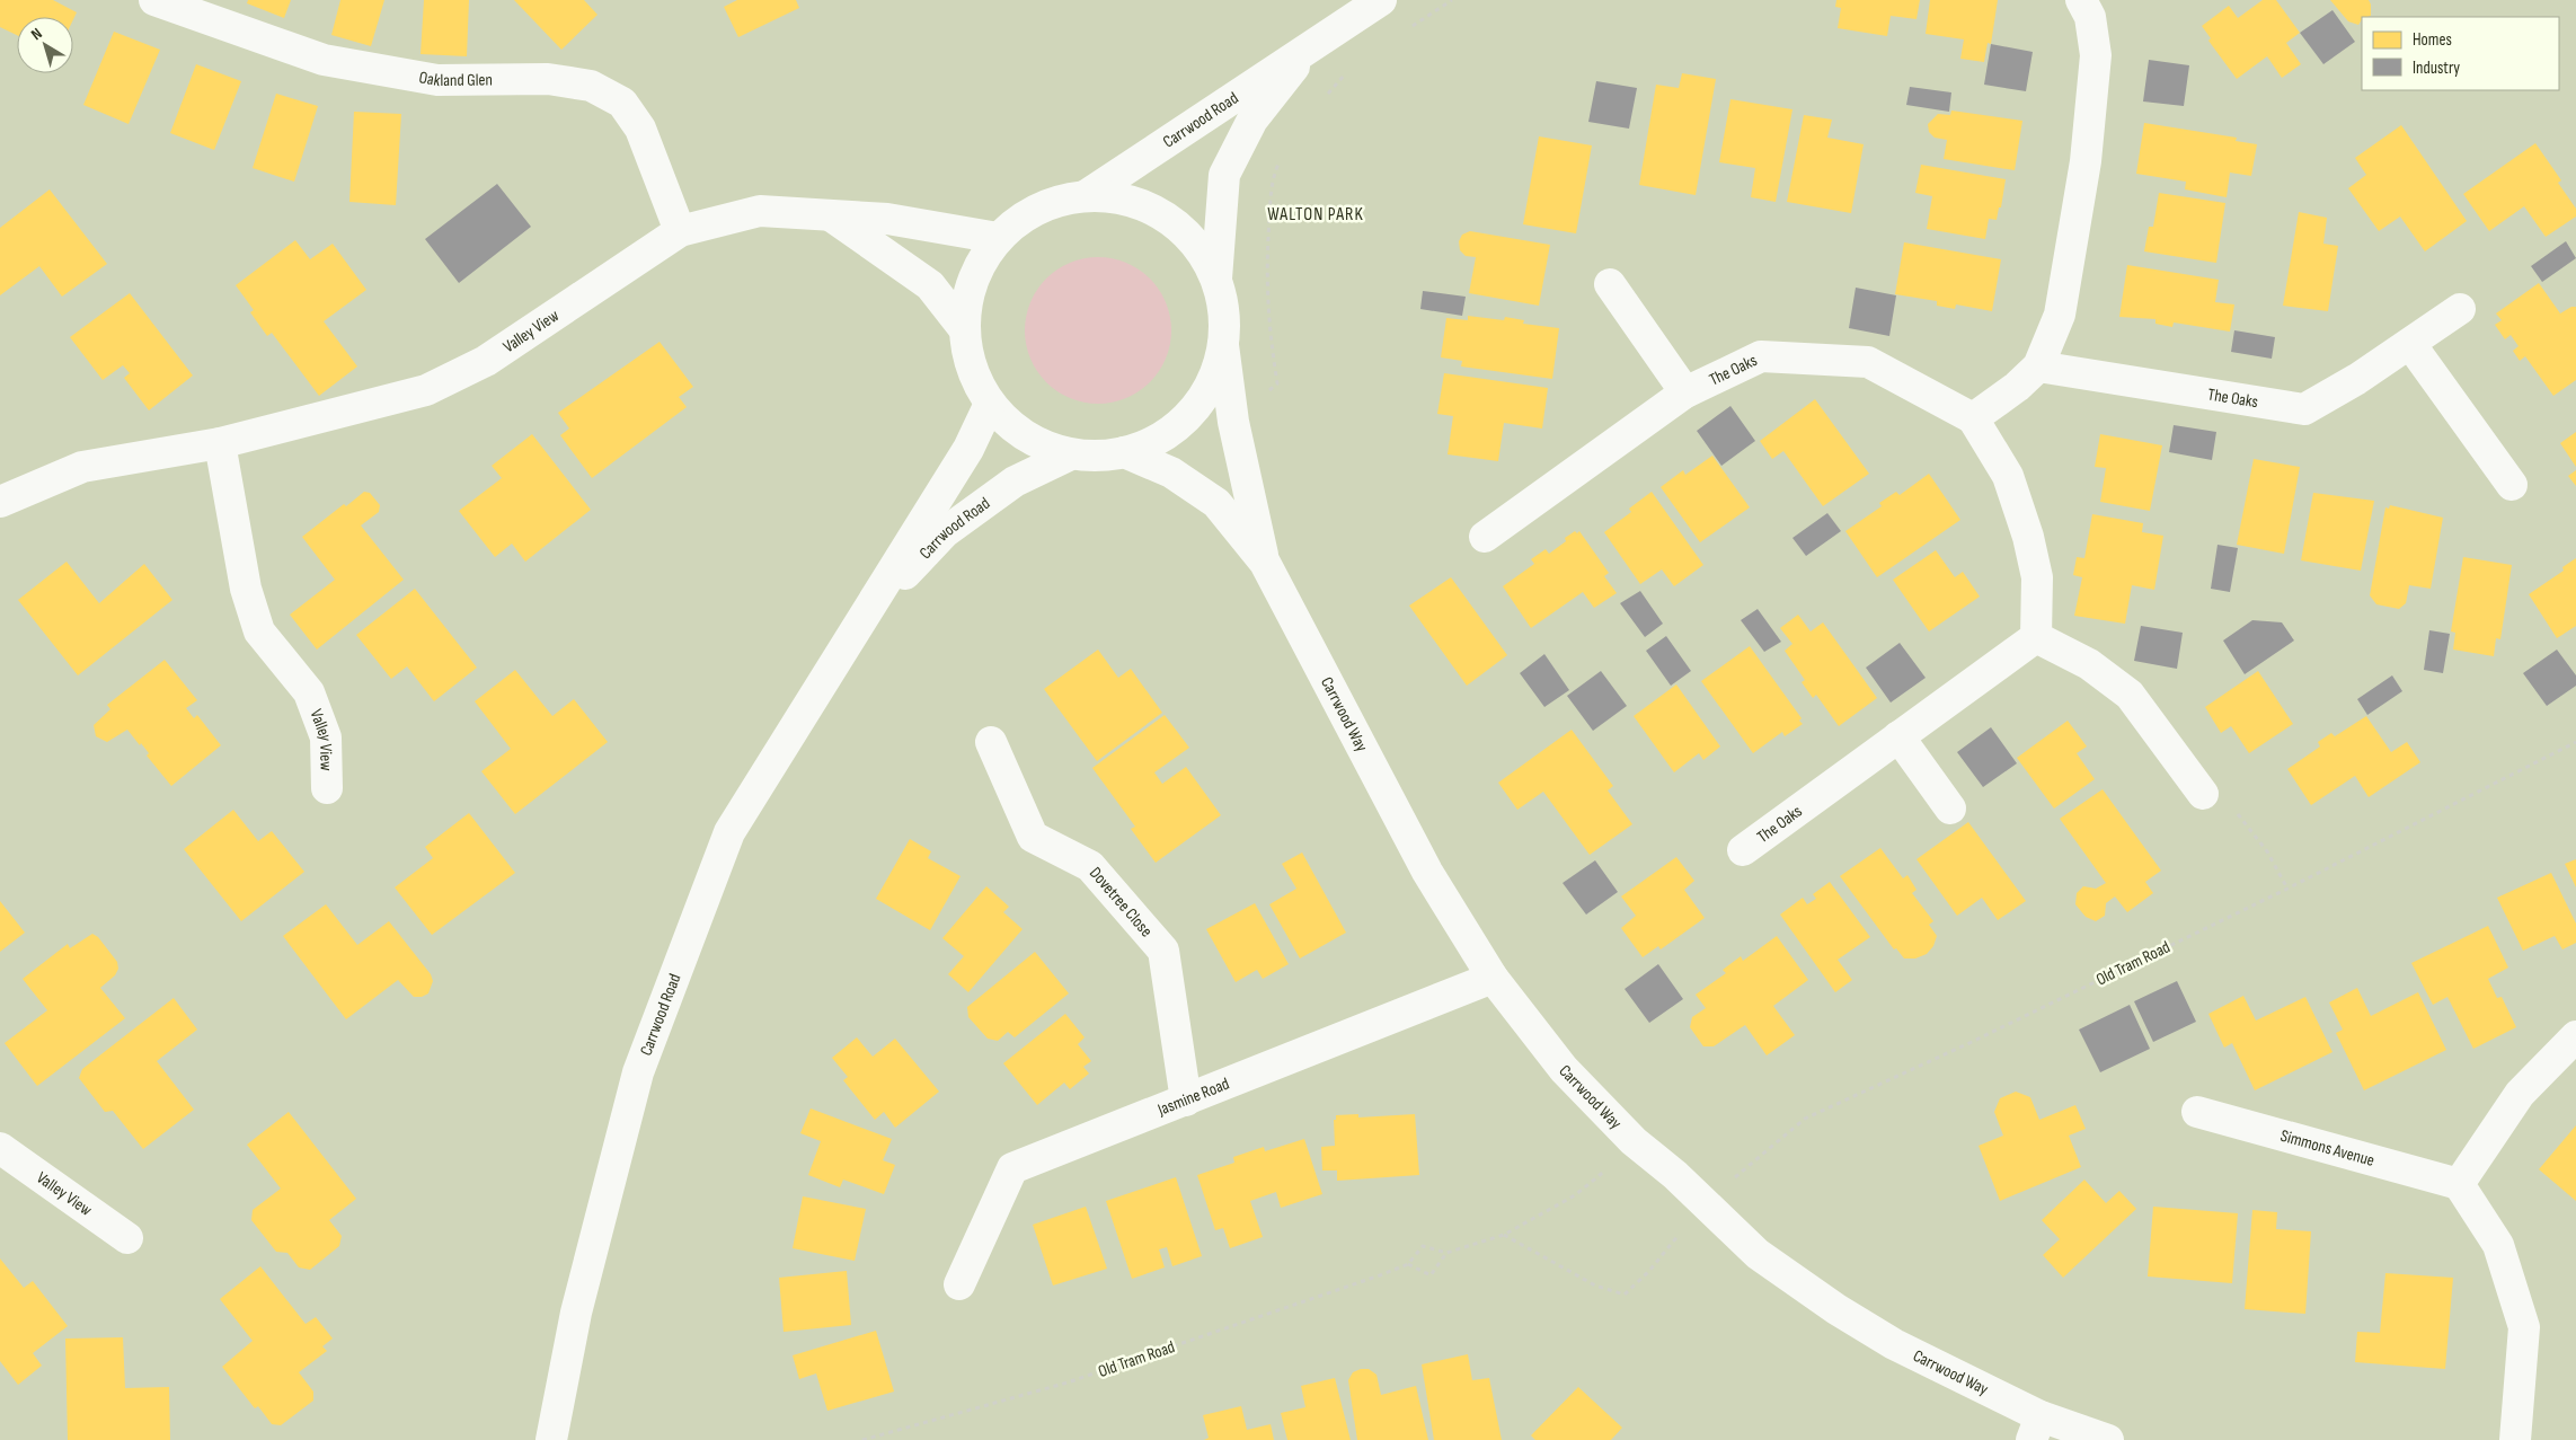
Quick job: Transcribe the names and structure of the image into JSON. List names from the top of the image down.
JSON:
{
  "streets": {
    "street": [
      "Oakland Glen",
      "Carrwood Road",
      "Valley View",
      "The Oaks",
      "Carrwood Way",
      "Dovetree Close",
      "Jasmine Road",
      "Simmons Avenue"
    ],
    "path": ["Old Tram Road"]
  },
  "crossings": [
    ["Oakland Glen", "Valley View"],
    ["Carrwood Way", "Old Tram Road"],
    ["Carrwood Way", "Jasmine Road"],
    ["Dovetree Close", "Jasmine Road"]
  ],
  "districts": ["WALTON PARK"],
  "legend": ["Homes", "Industry"],
  "north": "top left"
}
